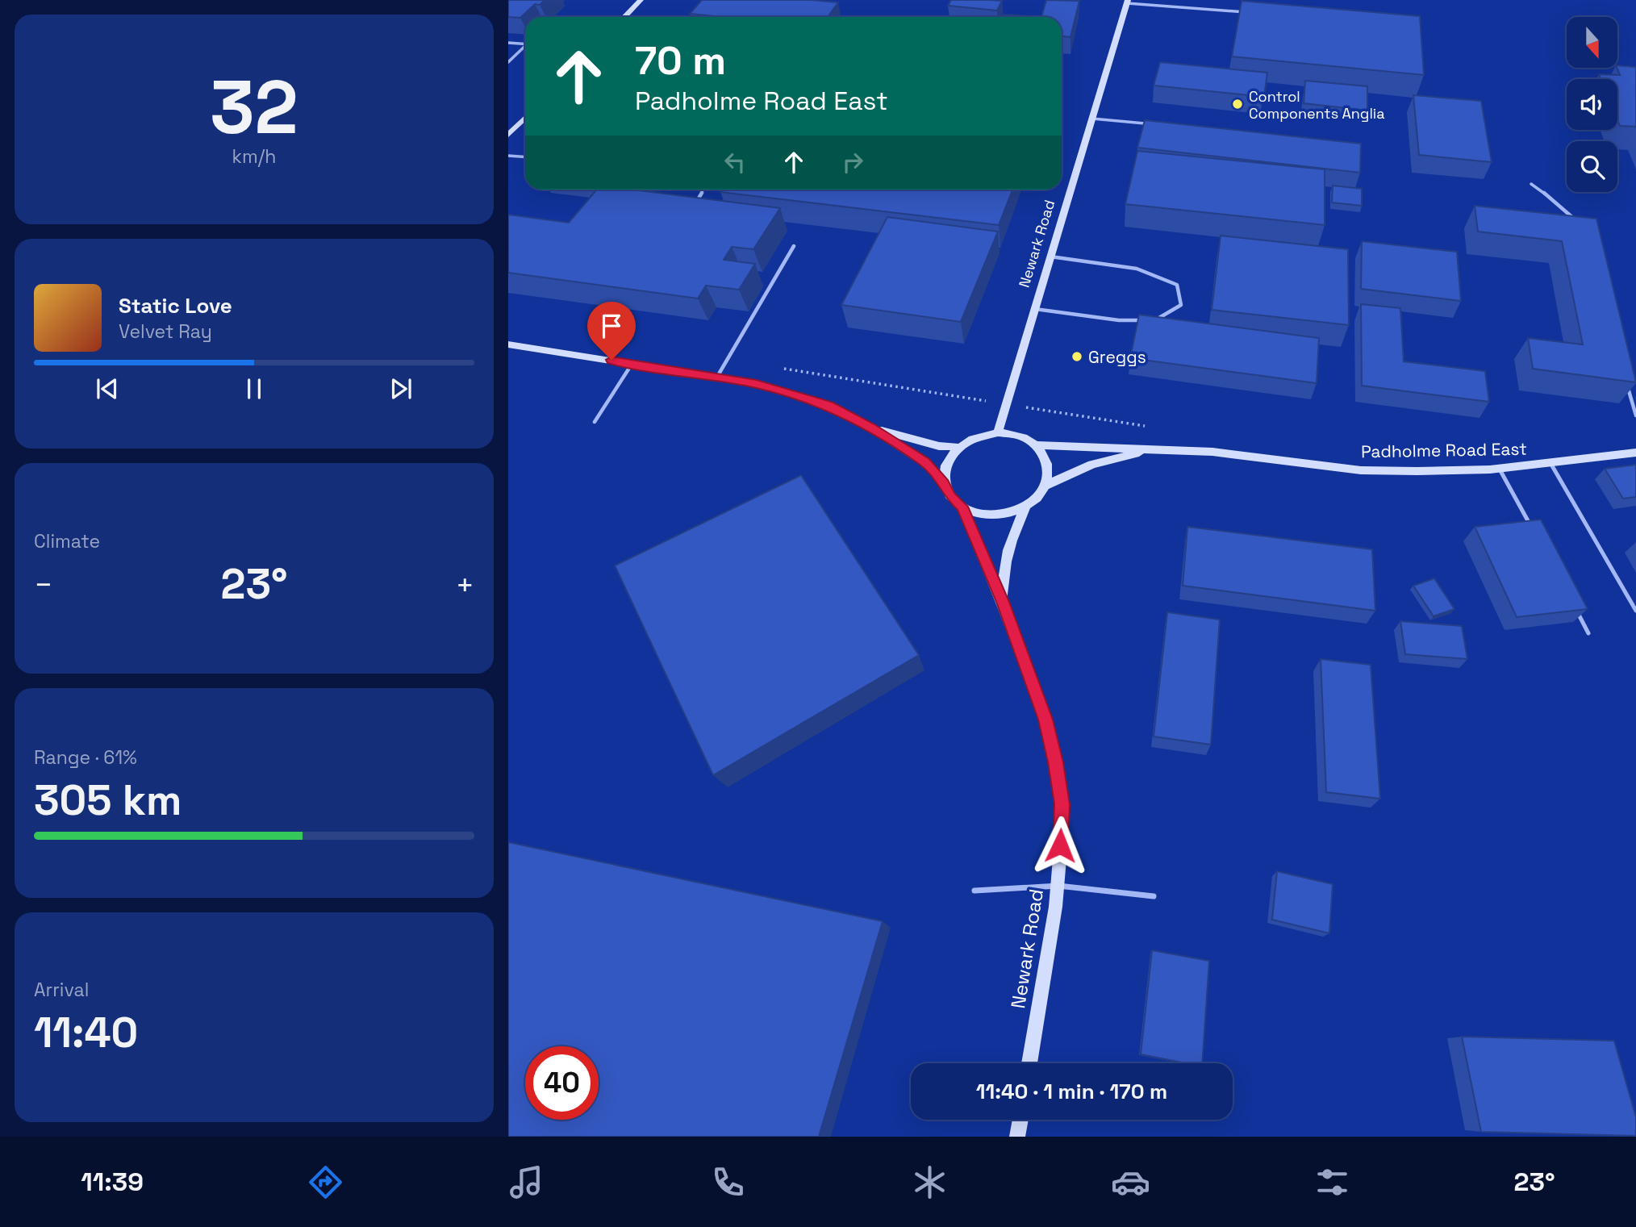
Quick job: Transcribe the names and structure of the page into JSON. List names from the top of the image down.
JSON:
{
  "streets": {
    "street": ["Newark Road", "Padholme Road East"]
  },
  "crossings": [
    ["Newark Road", "Padholme Road East"]
  ],
  "places": ["Control Components Anglia", "Greggs"],
  "north": "bottom",
  "page": {
    "tile": [
      ["32", "km/h"],
      "Climate",
      ["Range · 61%", "305 km"],
      ["Arrival", "11:40"]
    ],
    "turn": ["70 m", "Padholme Road East"],
    "song": ["Static Love", "Velvet Ray"],
    "heat": ["−", "23°", "+"],
    "limit": "40",
    "trip": "11:40 · 1 min · 170 m",
    "tabs": ["11:39", "23°"]
  }
}
